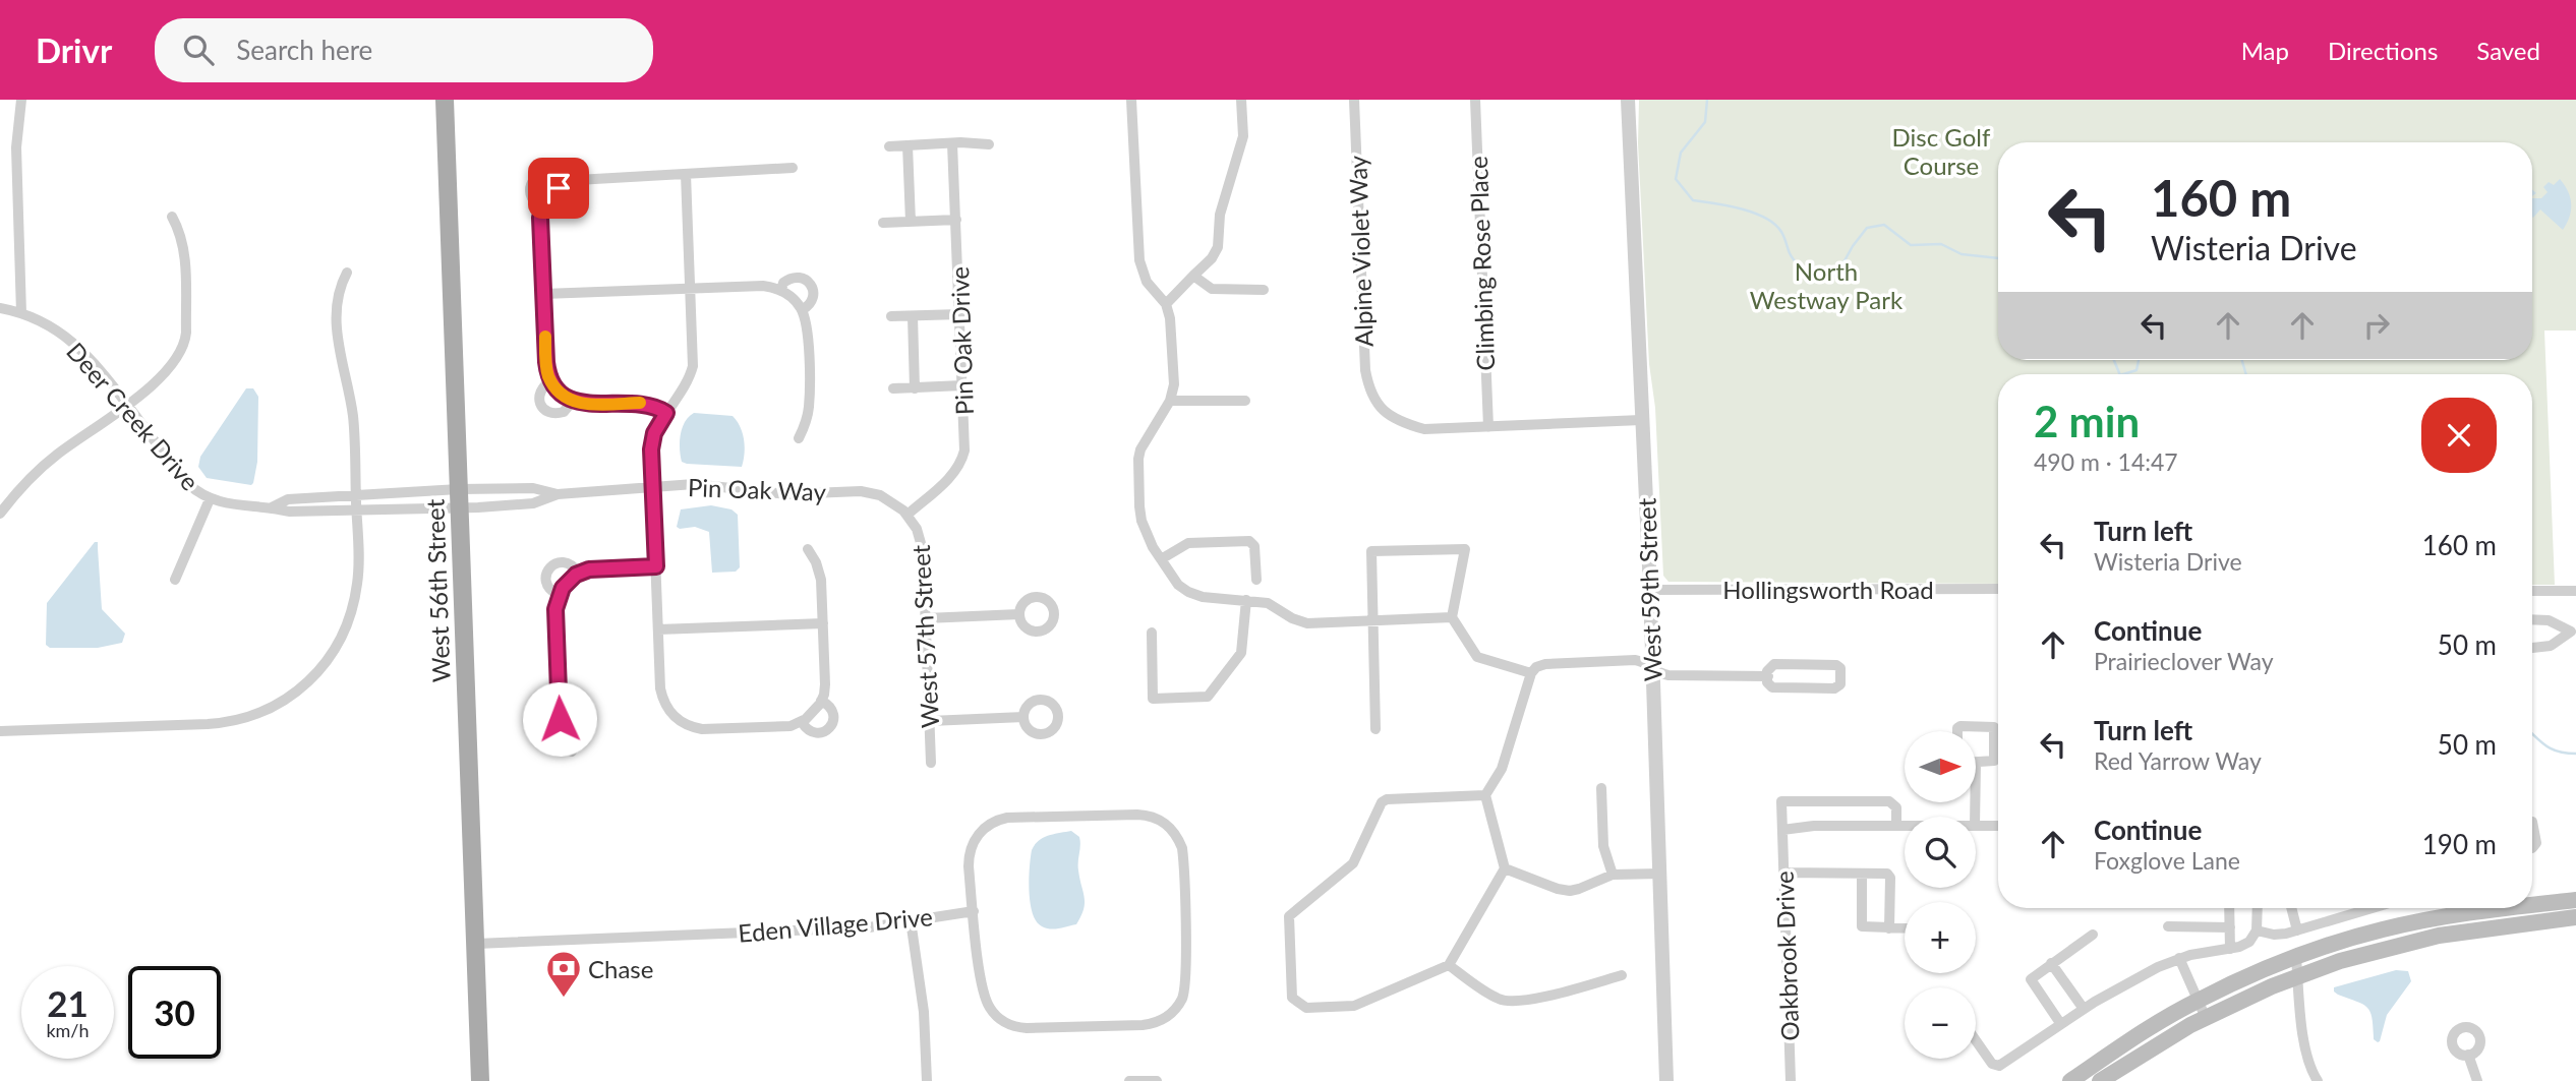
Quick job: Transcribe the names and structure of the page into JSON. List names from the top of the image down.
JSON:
{
  "streets": {
    "main road": ["West 56th Street"],
    "street": [
      "Alpine Violet Way",
      "Climbing Rose Place",
      "Pin Oak Drive",
      "Deer Creek Drive",
      "Pin Oak Way",
      "Hollingsworth Road",
      "West 59th Street",
      "West 57th Street",
      "Eden Village Drive",
      "Oakbrook Drive"
    ]
  },
  "crossings": [
    ["Alpine Violet Way", "Climbing Rose Place"],
    ["Pin Oak Drive", "Pin Oak Way"],
    ["Pin Oak Drive", "West 57th Street"],
    ["Deer Creek Drive", "Pin Oak Way"],
    ["Deer Creek Drive", "West 56th Street"],
    ["Pin Oak Way", "West 56th Street"],
    ["Pin Oak Way", "West 57th Street"],
    ["Hollingsworth Road", "West 59th Street"],
    ["West 56th Street", "Eden Village Drive"]
  ],
  "parks": ["Disc Golf Course", "North Westway Park"],
  "places": {
    "bank": ["Chase"]
  },
  "north": "right",
  "page": {
    "header": "Drivr",
    "search": "Search here",
    "nav": ["Map", "Directions", "Saved"],
    "turn": ["160 m", "Wisteria Drive"],
    "heading": ["2 min", "490 m · 14:47"],
    "list": [
      {
        "name": "Turn left",
        "note": "Wisteria Drive",
        "value": "160 m"
      },
      {
        "name": "Continue",
        "note": "Prairieclover Way",
        "value": "50 m"
      },
      {
        "name": "Turn left",
        "note": "Red Yarrow Way",
        "value": "50 m"
      },
      {
        "name": "Continue",
        "note": "Foxglove Lane",
        "value": "190 m"
      }
    ],
    "map_buttons": ["+", "−"],
    "speed": "21 km/h",
    "limit": "30"
  }
}
